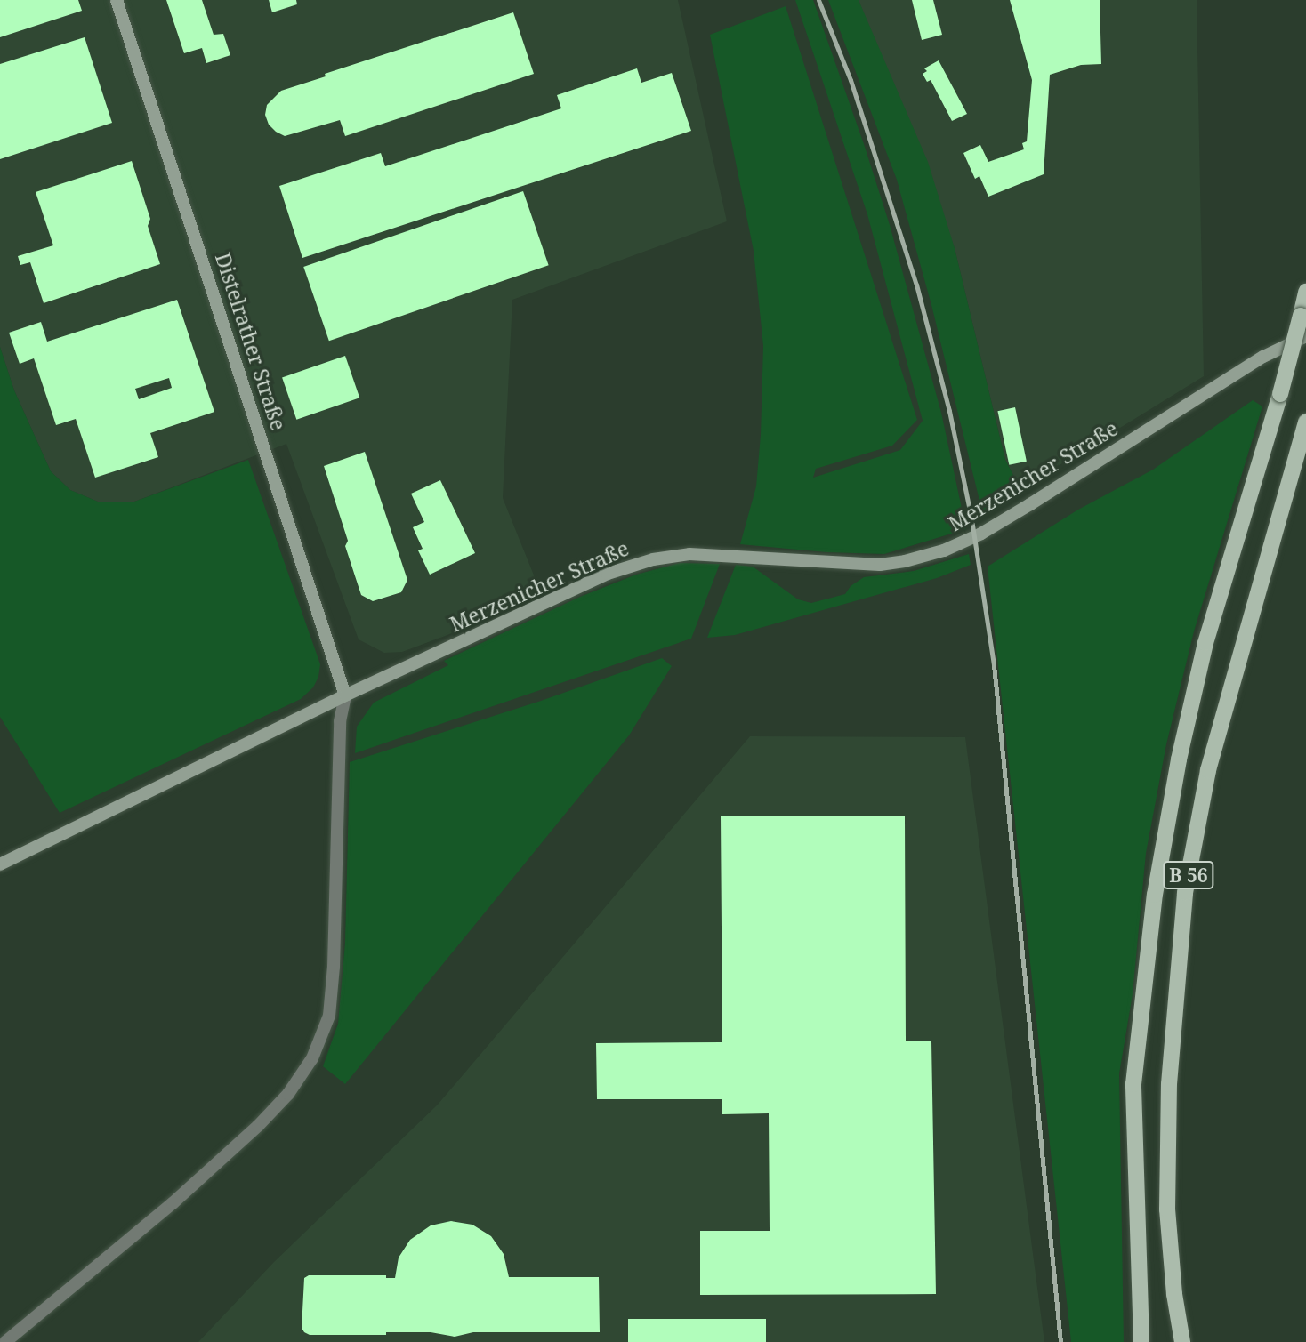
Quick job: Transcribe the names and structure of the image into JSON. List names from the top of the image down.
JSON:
{
  "streets": {
    "main road": ["B 56"],
    "street": ["Distelrather Straße", "Merzenicher Straße"]
  },
  "crossings": [
    ["Distelrather Straße", "Merzenicher Straße"]
  ]
}
